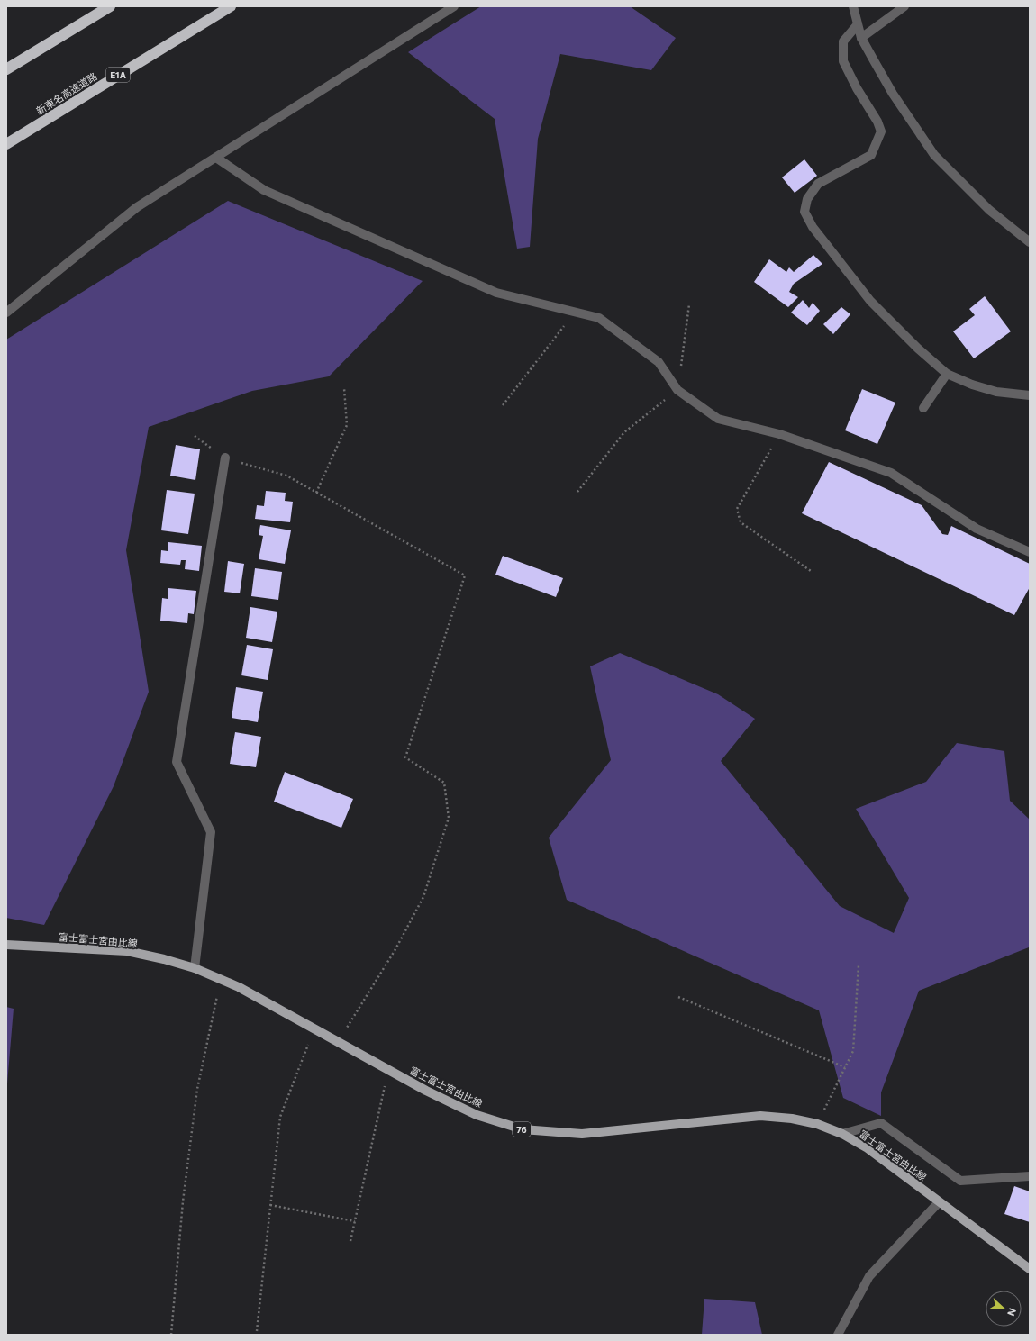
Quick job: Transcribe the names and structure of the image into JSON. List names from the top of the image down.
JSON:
{
  "streets": {
    "highway": ["E1A", "新東名高速道路"],
    "main road": ["富士富士宮由比線", "76"]
  },
  "north": "right"
}
